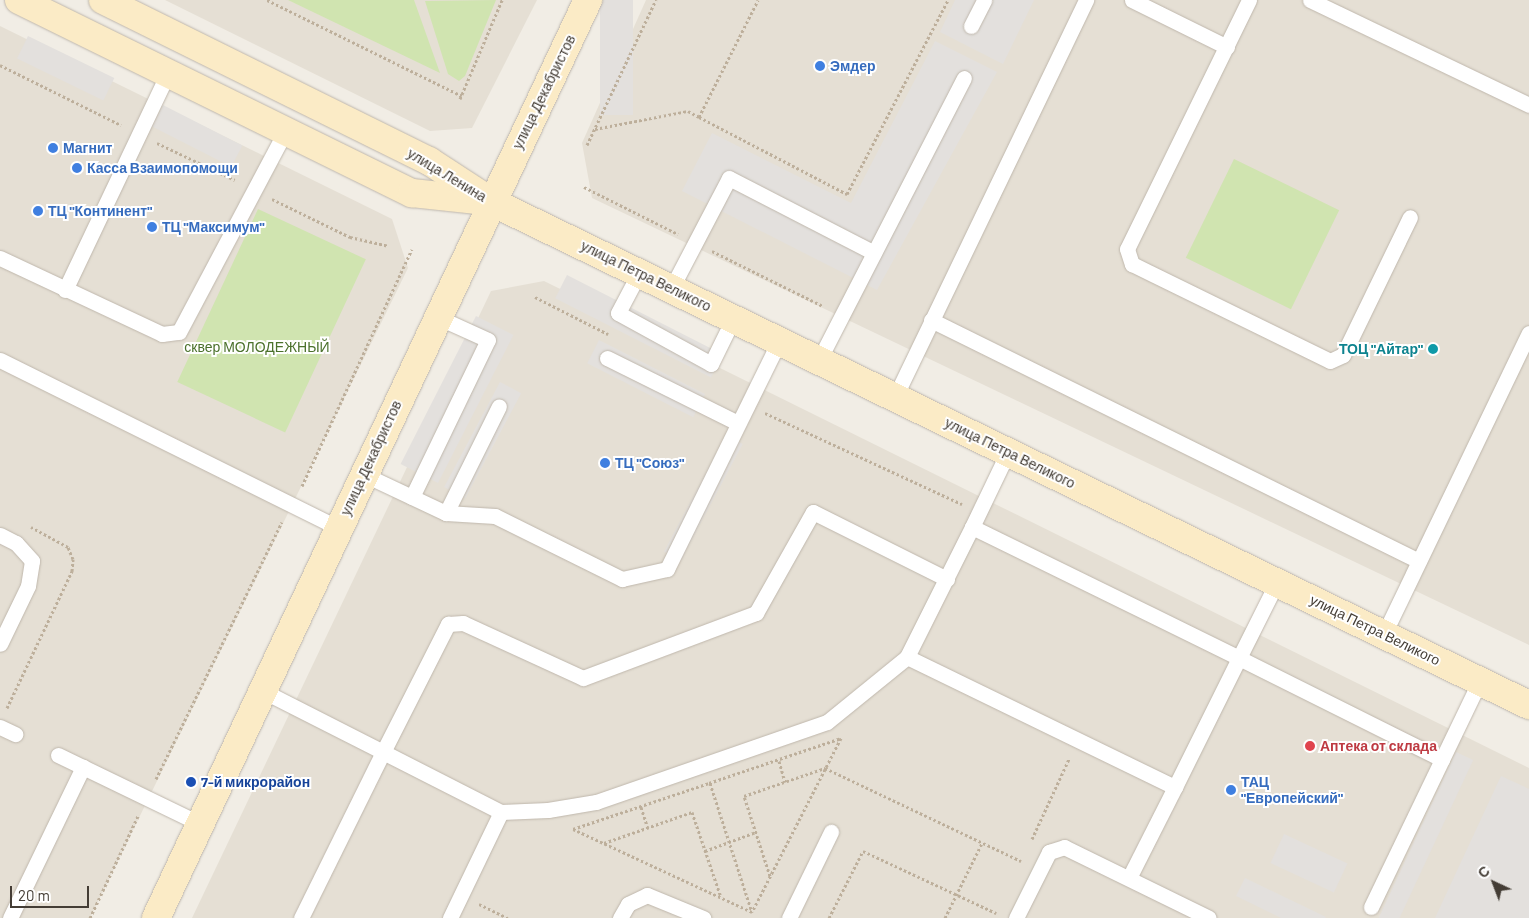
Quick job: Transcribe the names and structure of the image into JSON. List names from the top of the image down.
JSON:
{
  "streets": {
    "main road": ["улица Декабристов", "улица Ленина", "улица Петра Великого"]
  },
  "crossings": [
    ["улица Декабристов", "улица Ленина"],
    ["улица Декабристов", "улица Петра Великого"],
    ["улица Ленина", "улица Петра Великого"]
  ],
  "parks": ["сквер МОЛОДЕЖНЫЙ"],
  "places": [
    "Эмдер",
    "Магнит",
    "Касса Взаимопомощи",
    "ТЦ \"Континент\"",
    "ТЦ \"Максимум\"",
    "ТОЦ \"Айтар\"",
    "ТЦ \"Союз\"",
    "Аптека от склада",
    "7-й микрорайон",
    "ТАЦ \"Европейский\""
  ],
  "scale_bar": "20 m",
  "north": "top left"
}
